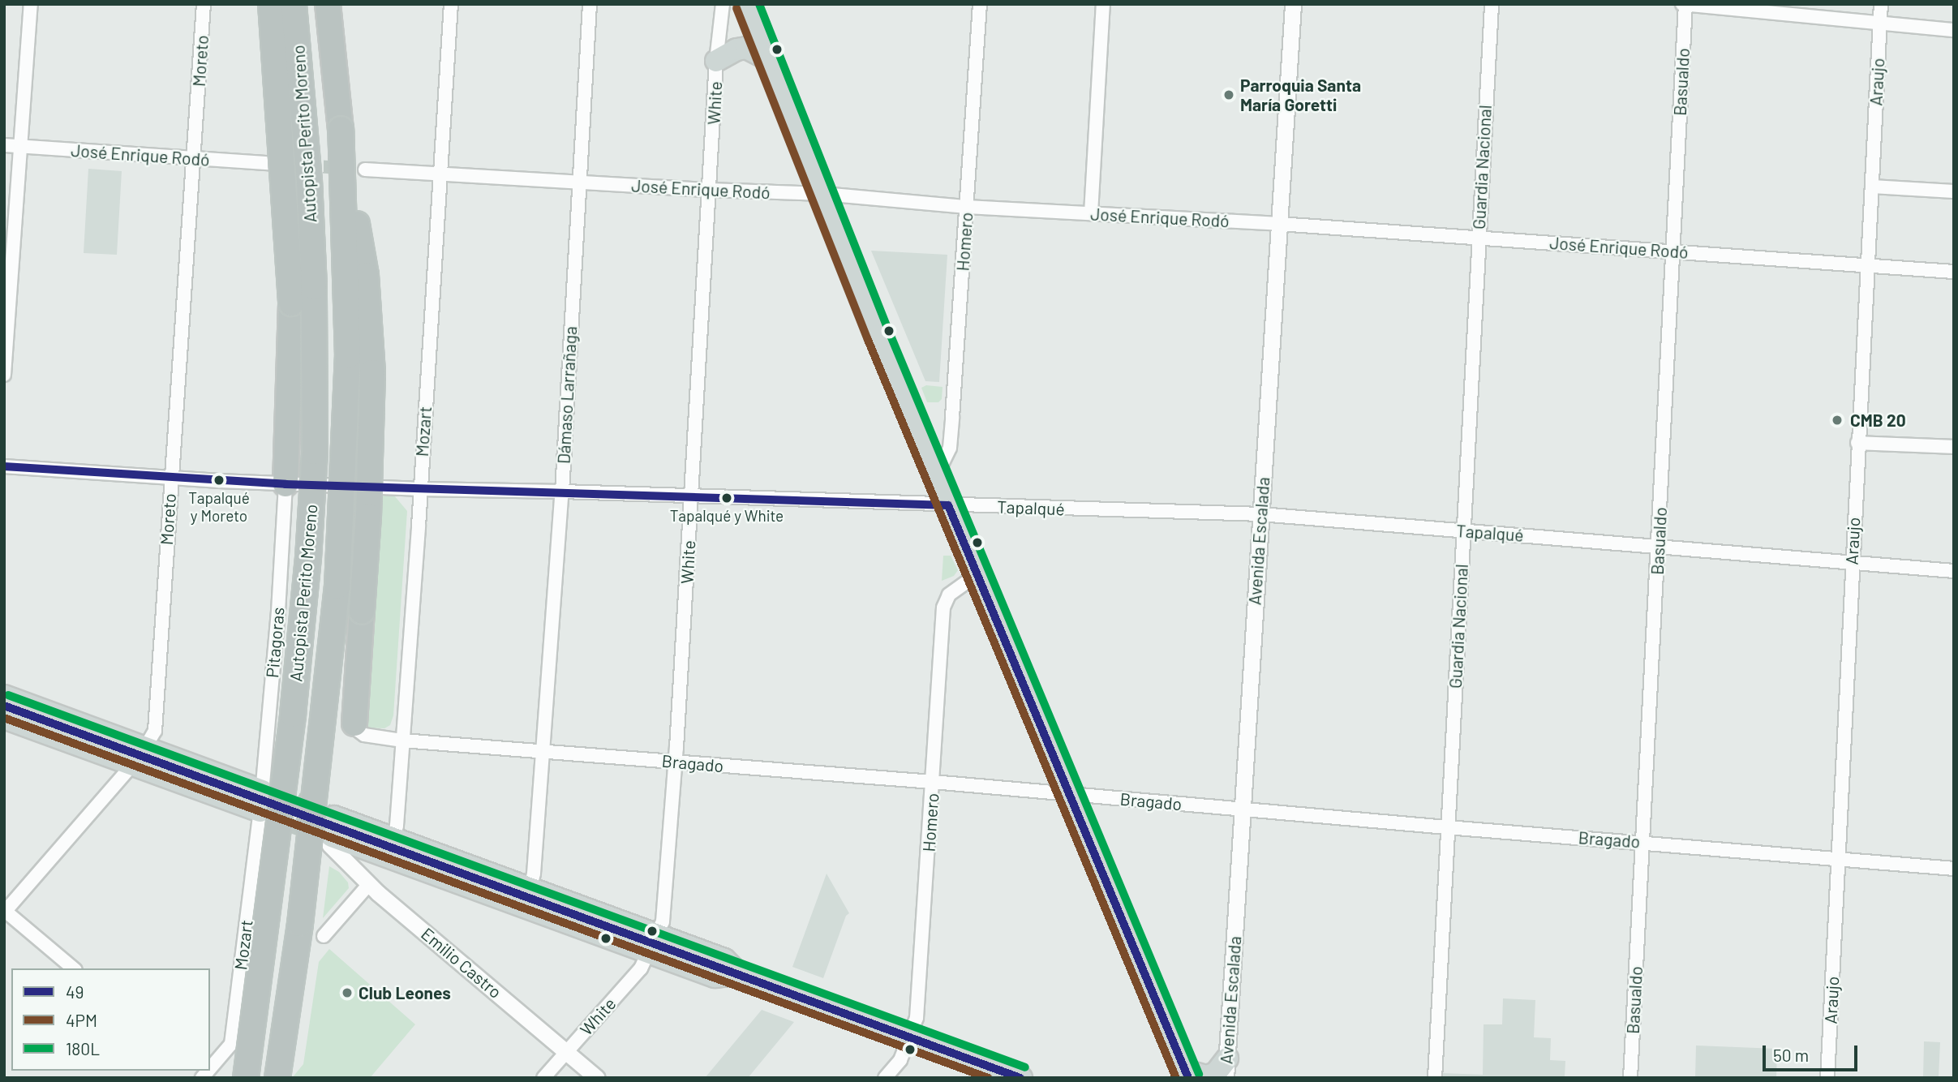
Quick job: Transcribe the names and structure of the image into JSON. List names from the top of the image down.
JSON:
{
  "streets": {
    "highway": ["Autopista Perito Moreno"],
    "street": [
      "Moreto",
      "Basualdo",
      "Araujo",
      "White",
      "José Enrique Rodó",
      "Guardia Nacional",
      "Homero",
      "Dámaso Larrañaga",
      "Mozart",
      "Tapalqué",
      "Avenida Escalada",
      "Pitagoras",
      "Bragado",
      "Emilio Castro"
    ]
  },
  "crossings": [
    ["Moreto", "José Enrique Rodó"],
    ["Moreto", "Tapalqué"],
    ["Basualdo", "José Enrique Rodó"],
    ["Basualdo", "Tapalqué"],
    ["Basualdo", "Bragado"],
    ["Araujo", "José Enrique Rodó"],
    ["Araujo", "Tapalqué"],
    ["Araujo", "Bragado"],
    ["White", "José Enrique Rodó"],
    ["White", "Tapalqué"],
    ["White", "Bragado"],
    ["White", "Emilio Castro"],
    ["José Enrique Rodó", "Guardia Nacional"],
    ["José Enrique Rodó", "Homero"],
    ["José Enrique Rodó", "Dámaso Larrañaga"],
    ["José Enrique Rodó", "Mozart"],
    ["José Enrique Rodó", "Avenida Escalada"],
    ["Guardia Nacional", "Tapalqué"],
    ["Guardia Nacional", "Bragado"],
    ["Homero", "Bragado"],
    ["Dámaso Larrañaga", "Tapalqué"],
    ["Dámaso Larrañaga", "Bragado"],
    ["Mozart", "Tapalqué"],
    ["Mozart", "Pitagoras"],
    ["Mozart", "Bragado"],
    ["Tapalqué", "Avenida Escalada"],
    ["Tapalqué", "Pitagoras"],
    ["Avenida Escalada", "Bragado"]
  ],
  "places": [
    "Parroquia Santa María Goretti",
    "CMB 20",
    "Tapalqué y Moreto",
    "Tapalqué y White",
    "Club Leones"
  ],
  "lines": ["transit line 180L", "transit line 4PM", "transit line 49"],
  "legend": ["49", "4PM", "180L"],
  "scale_bar": "50 m"
}
